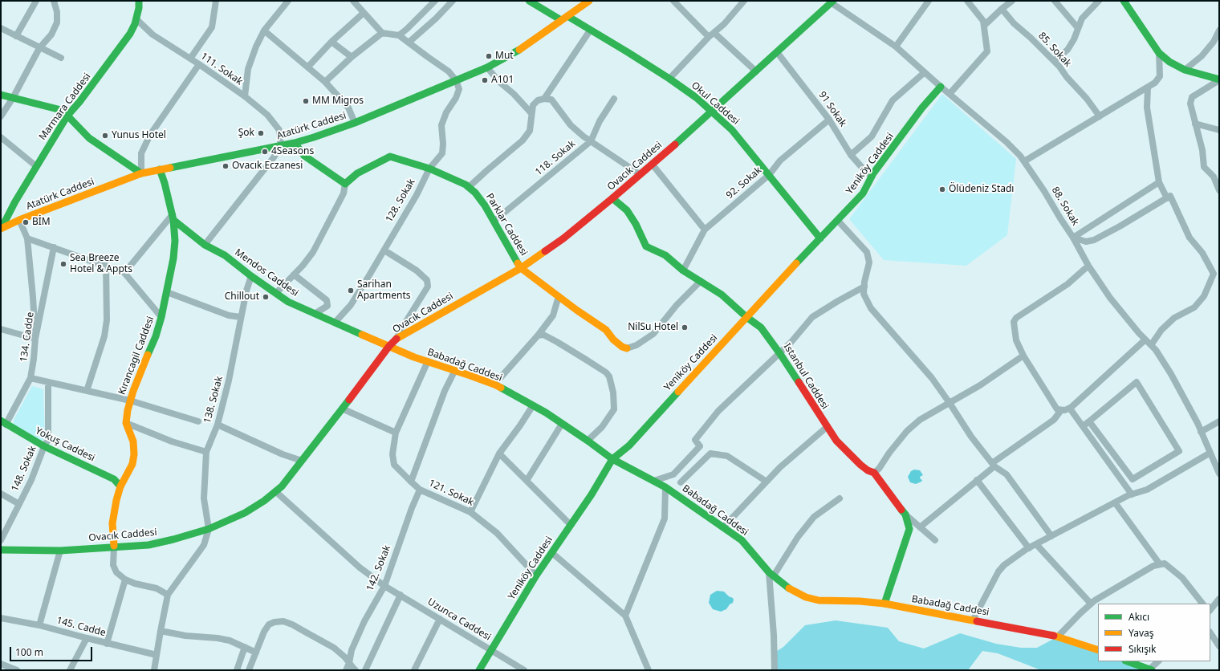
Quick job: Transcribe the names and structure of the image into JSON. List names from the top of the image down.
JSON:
{
  "streets": {
    "street": [
      "85. Sokak",
      "111. Sokak",
      "Okul Caddesi",
      "Marmara Caddesi",
      "91 Sokak",
      "Atatürk Caddesi",
      "118. Sokak",
      "Yeniköy Caddesi",
      "Ovacık Caddesi",
      "92. Sokak",
      "128. Sokak",
      "88. Sokak",
      "Parklar Caddesi",
      "Mendos Caddesi",
      "134. Cadde",
      "Kırancagil Caddesi",
      "Babadağ Caddesi",
      "Istanbul Caddesi",
      "138. Sokak",
      "Yokuş Caddesi",
      "148. Sokak",
      "121. Sokak",
      "142. Sokak",
      "Uzunca Caddesi",
      "145. Cadde"
    ]
  },
  "crossings": [
    ["111. Sokak", "Marmara Caddesi"],
    ["111. Sokak", "Atatürk Caddesi"],
    ["Okul Caddesi", "Atatürk Caddesi"],
    ["Okul Caddesi", "Yeniköy Caddesi"],
    ["Okul Caddesi", "Ovacık Caddesi"],
    ["Okul Caddesi", "92. Sokak"],
    ["Marmara Caddesi", "Atatürk Caddesi"],
    ["91 Sokak", "Yeniköy Caddesi"],
    ["91 Sokak", "Ovacık Caddesi"],
    ["91 Sokak", "92. Sokak"],
    ["Atatürk Caddesi", "128. Sokak"],
    ["Atatürk Caddesi", "Kırancagil Caddesi"],
    ["118. Sokak", "Parklar Caddesi"],
    ["Yeniköy Caddesi", "88. Sokak"],
    ["Yeniköy Caddesi", "Babadağ Caddesi"],
    ["Yeniköy Caddesi", "Istanbul Caddesi"],
    ["Yeniköy Caddesi", "121. Sokak"],
    ["Yeniköy Caddesi", "Uzunca Caddesi"],
    ["Ovacık Caddesi", "88. Sokak"],
    ["Ovacık Caddesi", "Parklar Caddesi"],
    ["Ovacık Caddesi", "Mendos Caddesi"],
    ["Ovacık Caddesi", "Kırancagil Caddesi"],
    ["Ovacık Caddesi", "Babadağ Caddesi"],
    ["Ovacık Caddesi", "Istanbul Caddesi"],
    ["Ovacık Caddesi", "138. Sokak"],
    ["Ovacık Caddesi", "Uzunca Caddesi"],
    ["92. Sokak", "Istanbul Caddesi"],
    ["128. Sokak", "Parklar Caddesi"],
    ["128. Sokak", "Mendos Caddesi"],
    ["Mendos Caddesi", "Kırancagil Caddesi"],
    ["Mendos Caddesi", "Babadağ Caddesi"],
    ["Mendos Caddesi", "138. Sokak"],
    ["134. Cadde", "Yokuş Caddesi"],
    ["Kırancagil Caddesi", "Yokuş Caddesi"],
    ["Babadağ Caddesi", "Istanbul Caddesi"],
    ["Babadağ Caddesi", "121. Sokak"],
    ["Yokuş Caddesi", "148. Sokak"],
    ["121. Sokak", "142. Sokak"],
    ["142. Sokak", "Uzunca Caddesi"]
  ],
  "places": [
    "Mut",
    "A101",
    "MM Migros",
    "Şok",
    "Yunus Hotel",
    "4Seasons",
    "Ovacık Eczanesi",
    "Ölüdeniz Stadı",
    "BİM",
    "Sea Breeze Hotel & Appts",
    "Sarihan Apartments",
    "Chillout",
    "NilSu Hotel"
  ],
  "legend": ["Akıcı", "Yavaş", "Sıkışık"],
  "scale_bar": "100 m"
}
